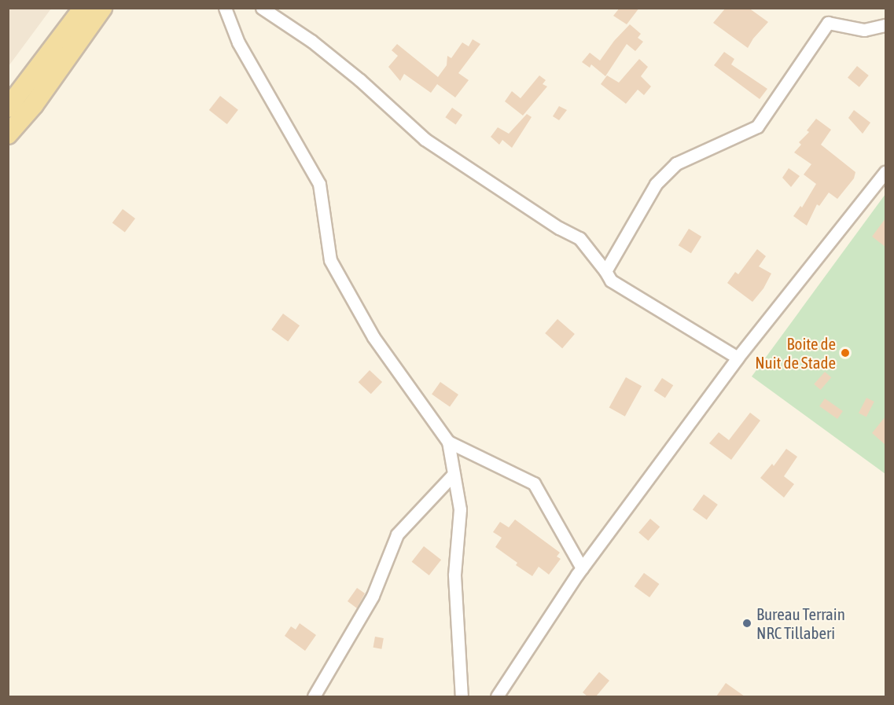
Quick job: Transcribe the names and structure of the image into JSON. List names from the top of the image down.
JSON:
{
  "places": ["Boite de Nuit de Stade", "Bureau Terrain NRC Tillaberi"]
}
